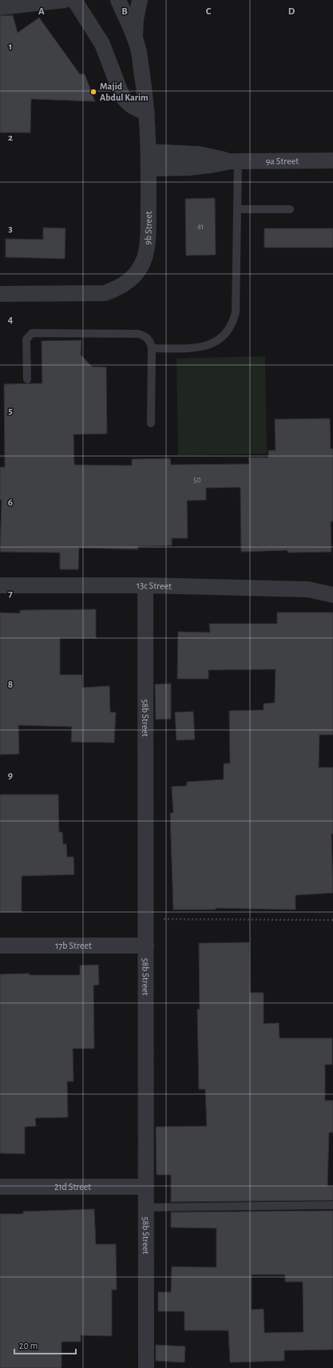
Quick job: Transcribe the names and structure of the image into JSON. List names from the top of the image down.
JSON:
{
  "streets": {
    "street": [
      "9a Street",
      "9b Street",
      "13c Street",
      "58b Street",
      "17b Street",
      "21d Street"
    ]
  },
  "crossings": [
    ["9a Street", "9b Street"],
    ["13c Street", "58b Street"],
    ["58b Street", "17b Street"],
    ["58b Street", "21d Street"]
  ],
  "places": ["Majid Abdul Karim"],
  "house_numbers": ["41", "50"],
  "scale_bar": "20 m",
  "grid": {
    "columns": [
      "A",
      "B",
      "C",
      "D"
    ],
    "rows": [
      "1",
      "2",
      "3",
      "4",
      "5",
      "6",
      "7",
      "8",
      "9"
    ]
  }
}
